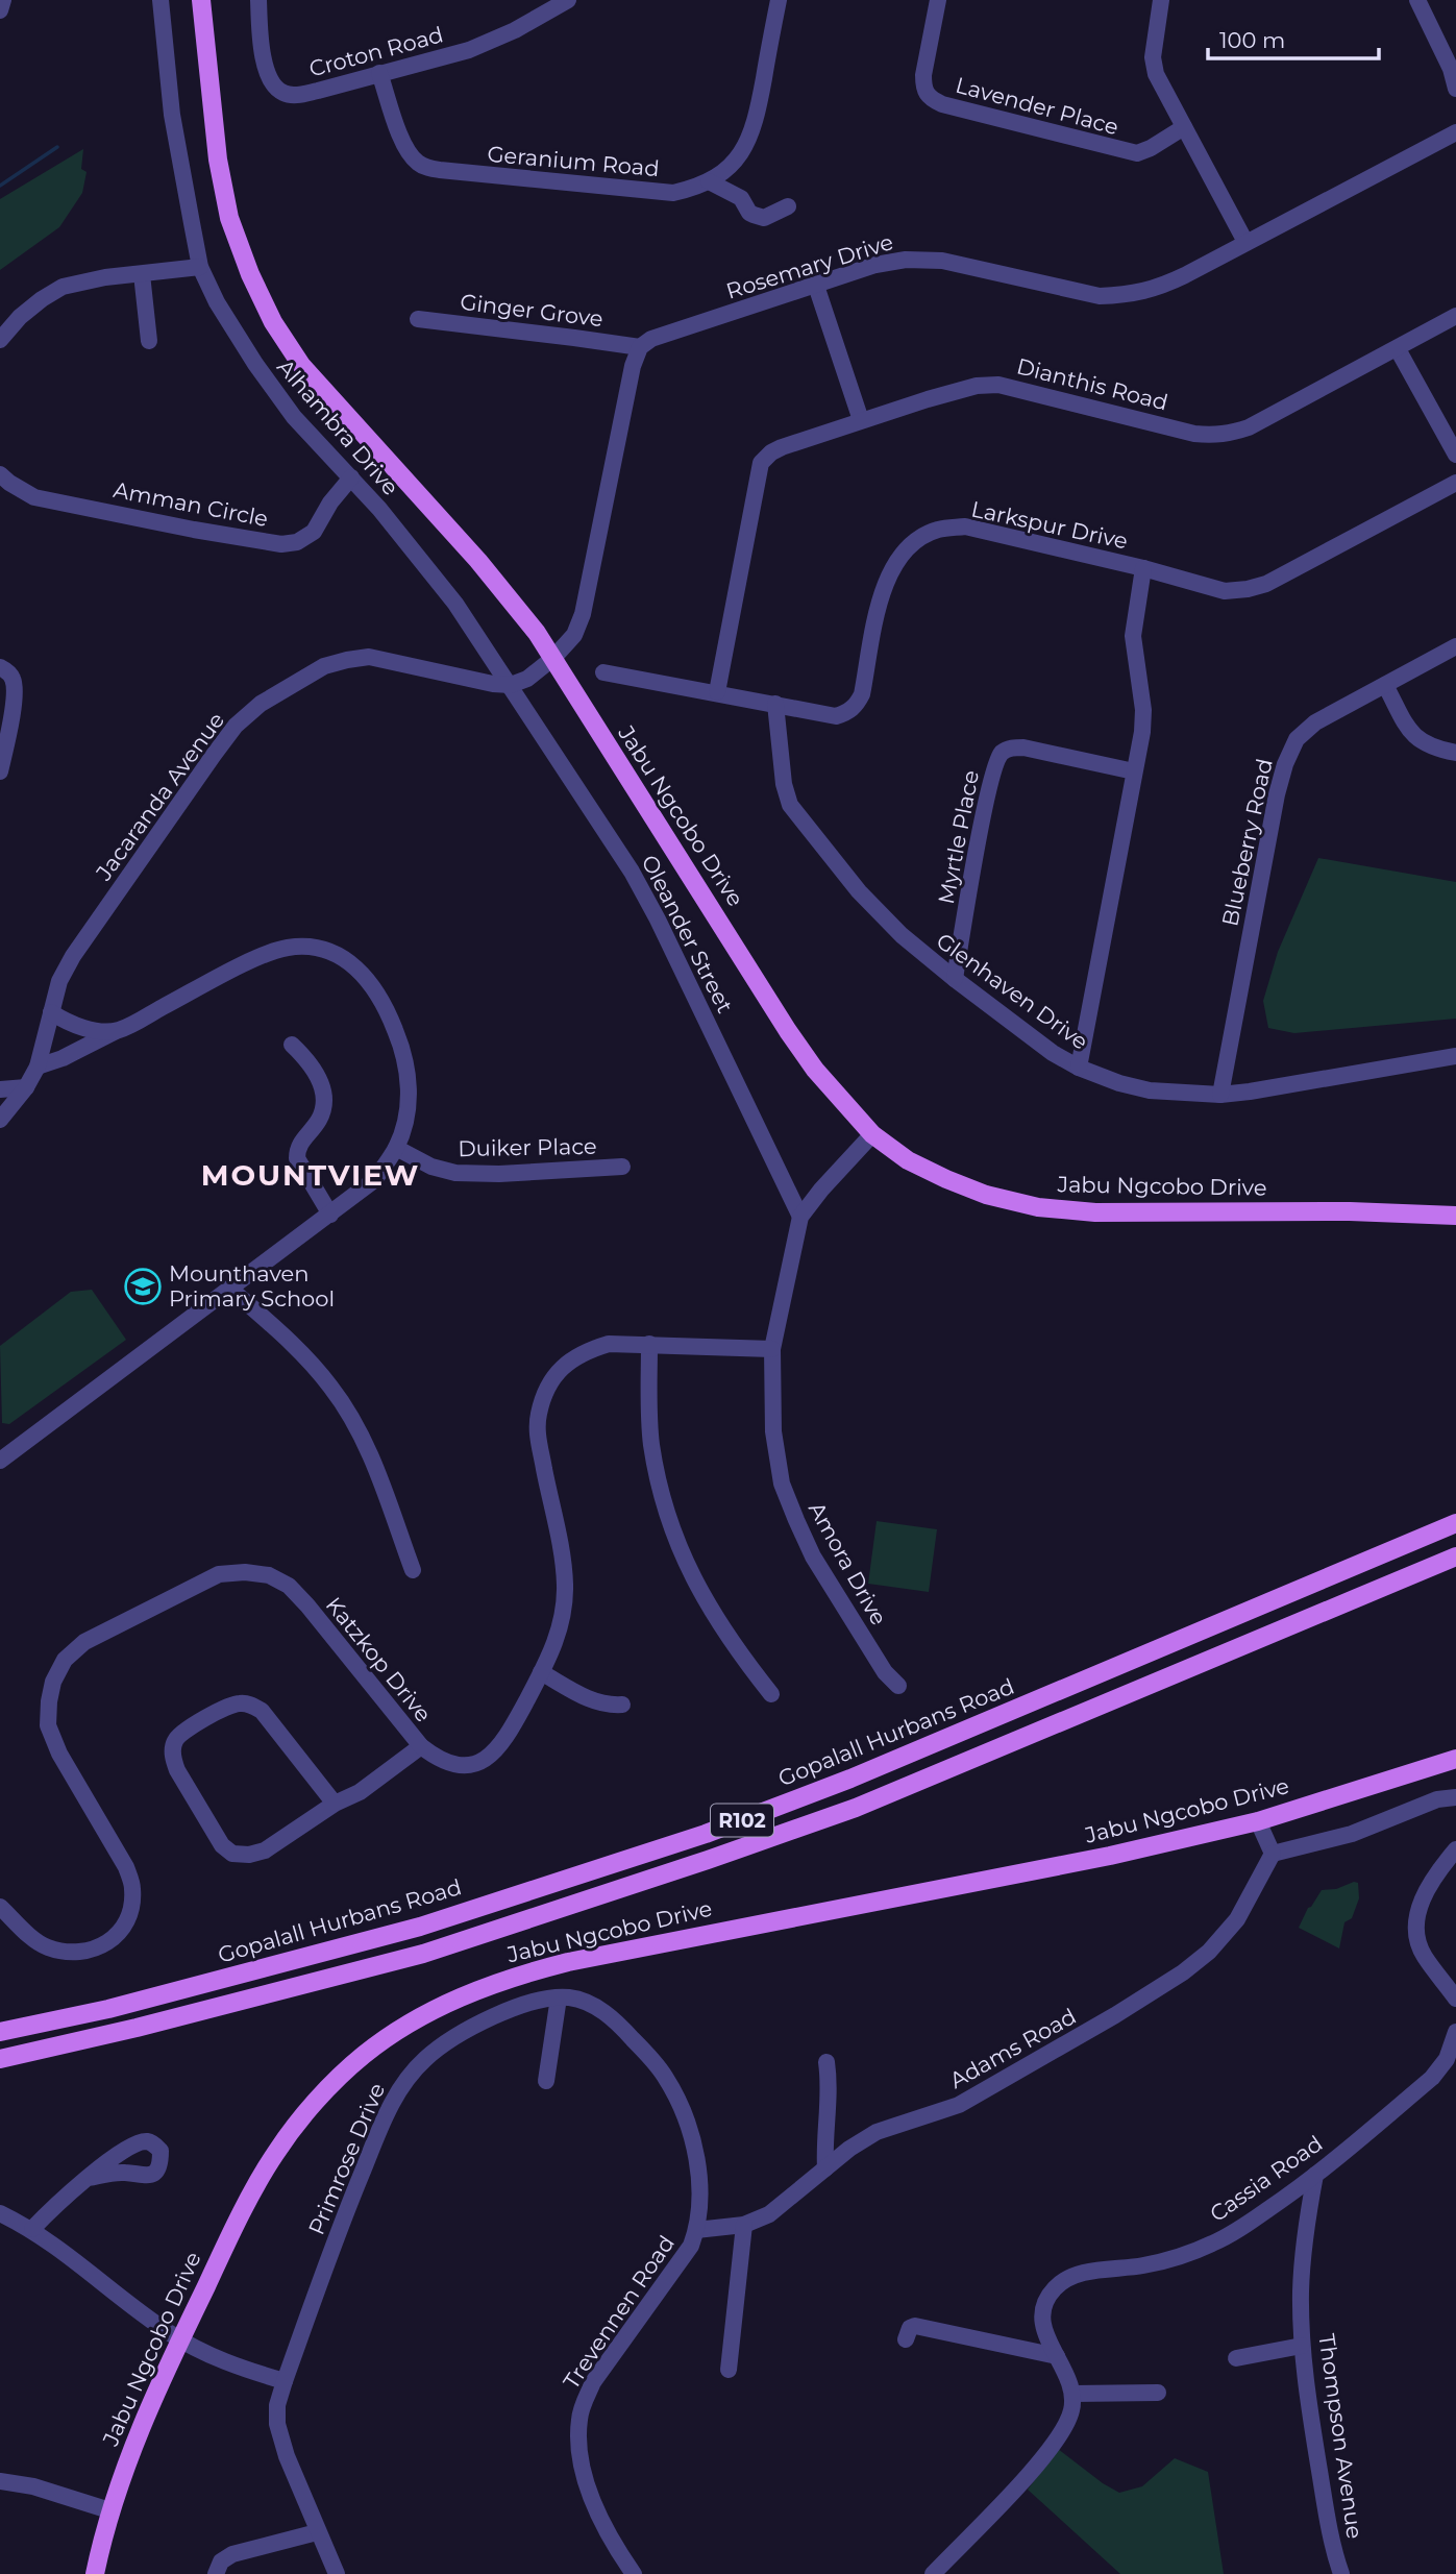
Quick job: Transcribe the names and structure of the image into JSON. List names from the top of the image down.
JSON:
{
  "streets": {
    "main road": ["Jabu Ngcobo Drive", "Gopalall Hurbans Road", "R102"],
    "street": [
      "Croton Road",
      "Lavender Place",
      "Geranium Road",
      "Rosemary Drive",
      "Ginger Grove",
      "Dianthis Road",
      "Alhambra Drive",
      "Amman Circle",
      "Larkspur Drive",
      "Jacaranda Avenue",
      "Myrtle Place",
      "Blueberry Road",
      "Oleander Street",
      "Glenhaven Drive",
      "Duiker Place",
      "Amora Drive",
      "Katzkop Drive",
      "Adams Road",
      "Primrose Drive",
      "Cassia Road",
      "Trevennen Road",
      "Thompson Avenue"
    ]
  },
  "crossings": [
    ["Croton Road", "Geranium Road"],
    ["Rosemary Drive", "Ginger Grove"],
    ["Dianthis Road", "Larkspur Drive"],
    ["Alhambra Drive", "Amman Circle"],
    ["Alhambra Drive", "Jacaranda Avenue"],
    ["Alhambra Drive", "Oleander Street"],
    ["Larkspur Drive", "Glenhaven Drive"],
    ["Jacaranda Avenue", "Oleander Street"],
    ["Jabu Ngcobo Drive", "Amora Drive"],
    ["Myrtle Place", "Glenhaven Drive"],
    ["Blueberry Road", "Glenhaven Drive"],
    ["Oleander Street", "Amora Drive"],
    ["Amora Drive", "Katzkop Drive"],
    ["Adams Road", "Trevennen Road"],
    ["Primrose Drive", "Trevennen Road"],
    ["Cassia Road", "Thompson Avenue"]
  ],
  "districts": ["MOUNTVIEW"],
  "places": {
    "school or university": ["Mounthaven Primary School"]
  },
  "scale_bar": "100 m"
}
